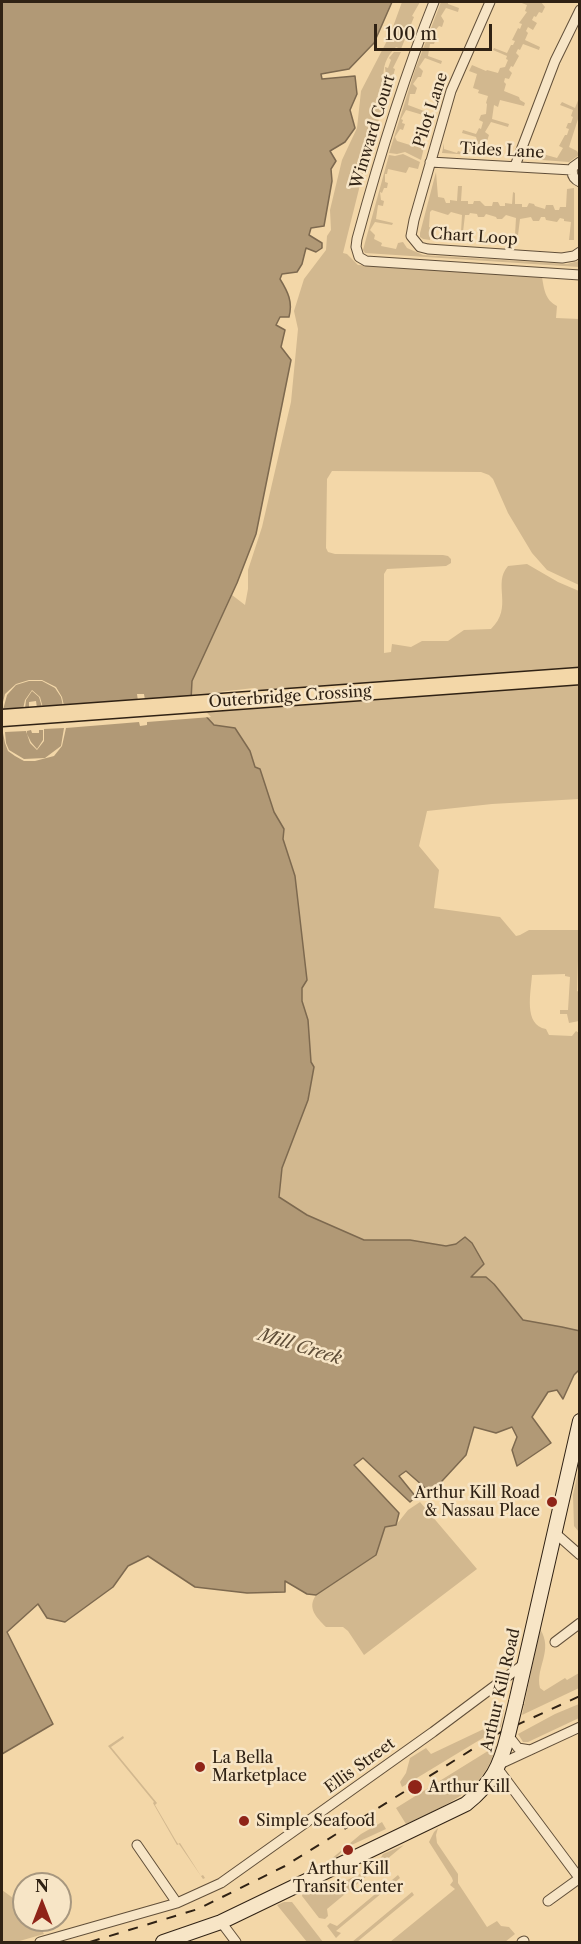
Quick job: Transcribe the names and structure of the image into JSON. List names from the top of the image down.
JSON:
{
  "streets": {
    "highway": ["Outerbridge Crossing"],
    "street": [
      "Pilot Lane",
      "Winward Court",
      "Tides Lane",
      "Chart Loop",
      "Arthur Kill Road",
      "Ellis Street"
    ]
  },
  "crossings": [
    ["Pilot Lane", "Tides Lane"],
    ["Pilot Lane", "Chart Loop"],
    ["Tides Lane", "Chart Loop"],
    ["Arthur Kill Road", "Ellis Street"]
  ],
  "water": ["Mill Creek"],
  "places": [
    "Arthur Kill Road & Nassau Place",
    "La Bella Marketplace",
    "Arthur Kill",
    "Simple Seafood",
    "Arthur Kill Transit Center"
  ],
  "scale_bar": "100 m",
  "north": "top"
}
